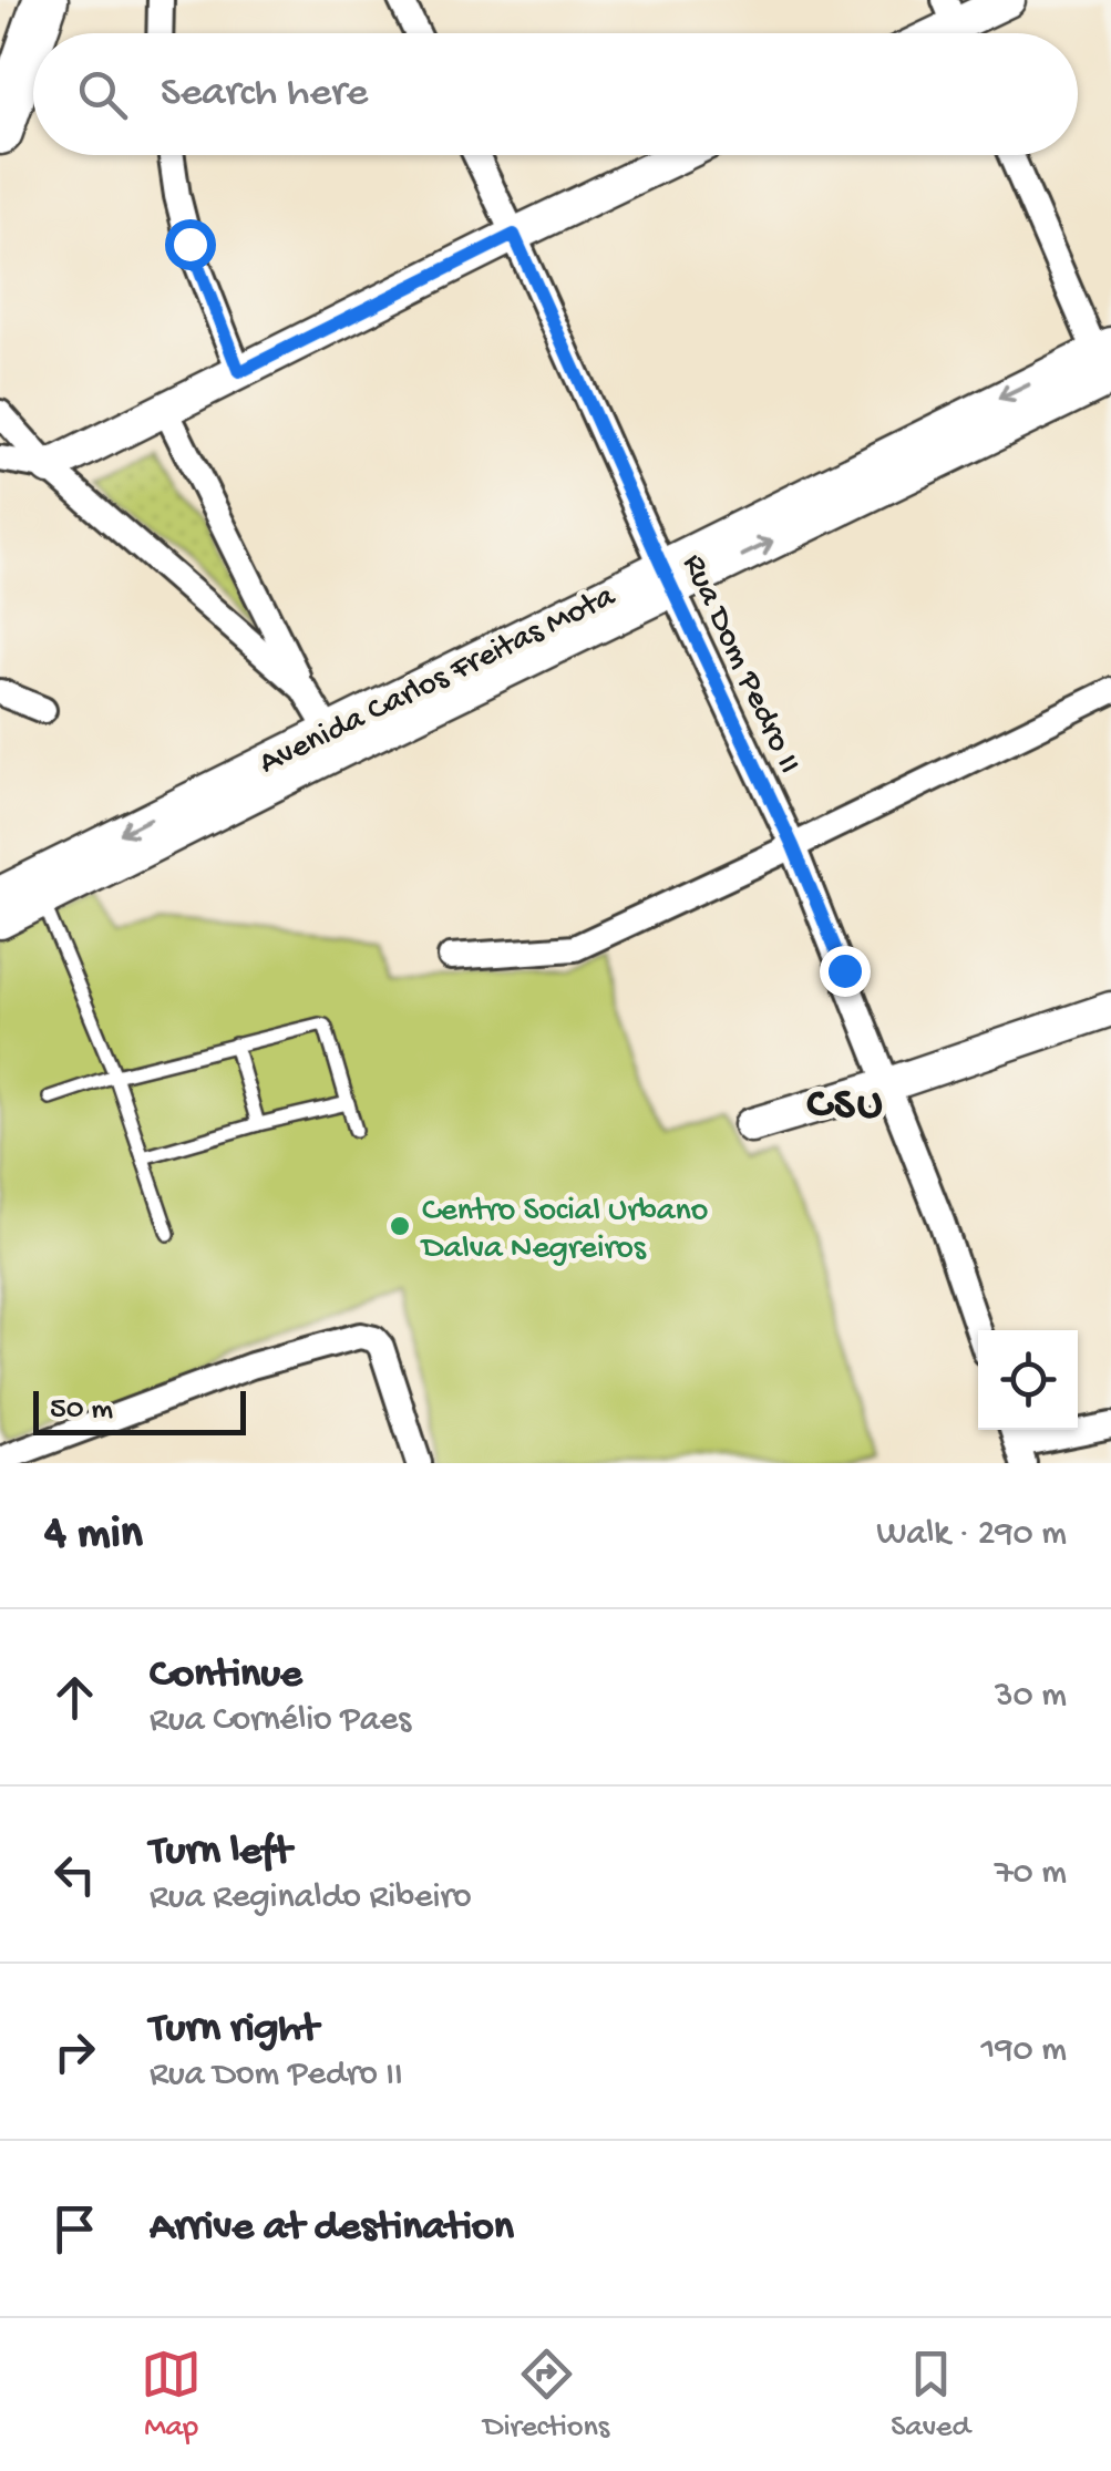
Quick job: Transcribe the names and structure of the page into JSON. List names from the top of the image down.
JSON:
{
  "streets": {
    "street": ["Rua Dom Pedro II", "Avenida Carlos Freitas Mota"]
  },
  "crossings": [
    ["Rua Dom Pedro II", "Avenida Carlos Freitas Mota"]
  ],
  "districts": ["CSU"],
  "places": ["Centro Social Urbano Dalva Negreiros"],
  "scale_bar": "50 m",
  "page": {
    "search": "Search here",
    "scale": "50 m",
    "heading": ["4 min", "Walk · 290 m"],
    "list": [
      ["Continue", "Rua Cornélio Paes", "30 m"],
      ["Turn left", "Rua Reginaldo Ribeiro", "70 m"],
      ["Turn right", "Rua Dom Pedro II", "190 m"],
      "Arrive at destination"
    ],
    "nav": ["Map", "Directions", "Saved"]
  }
}
